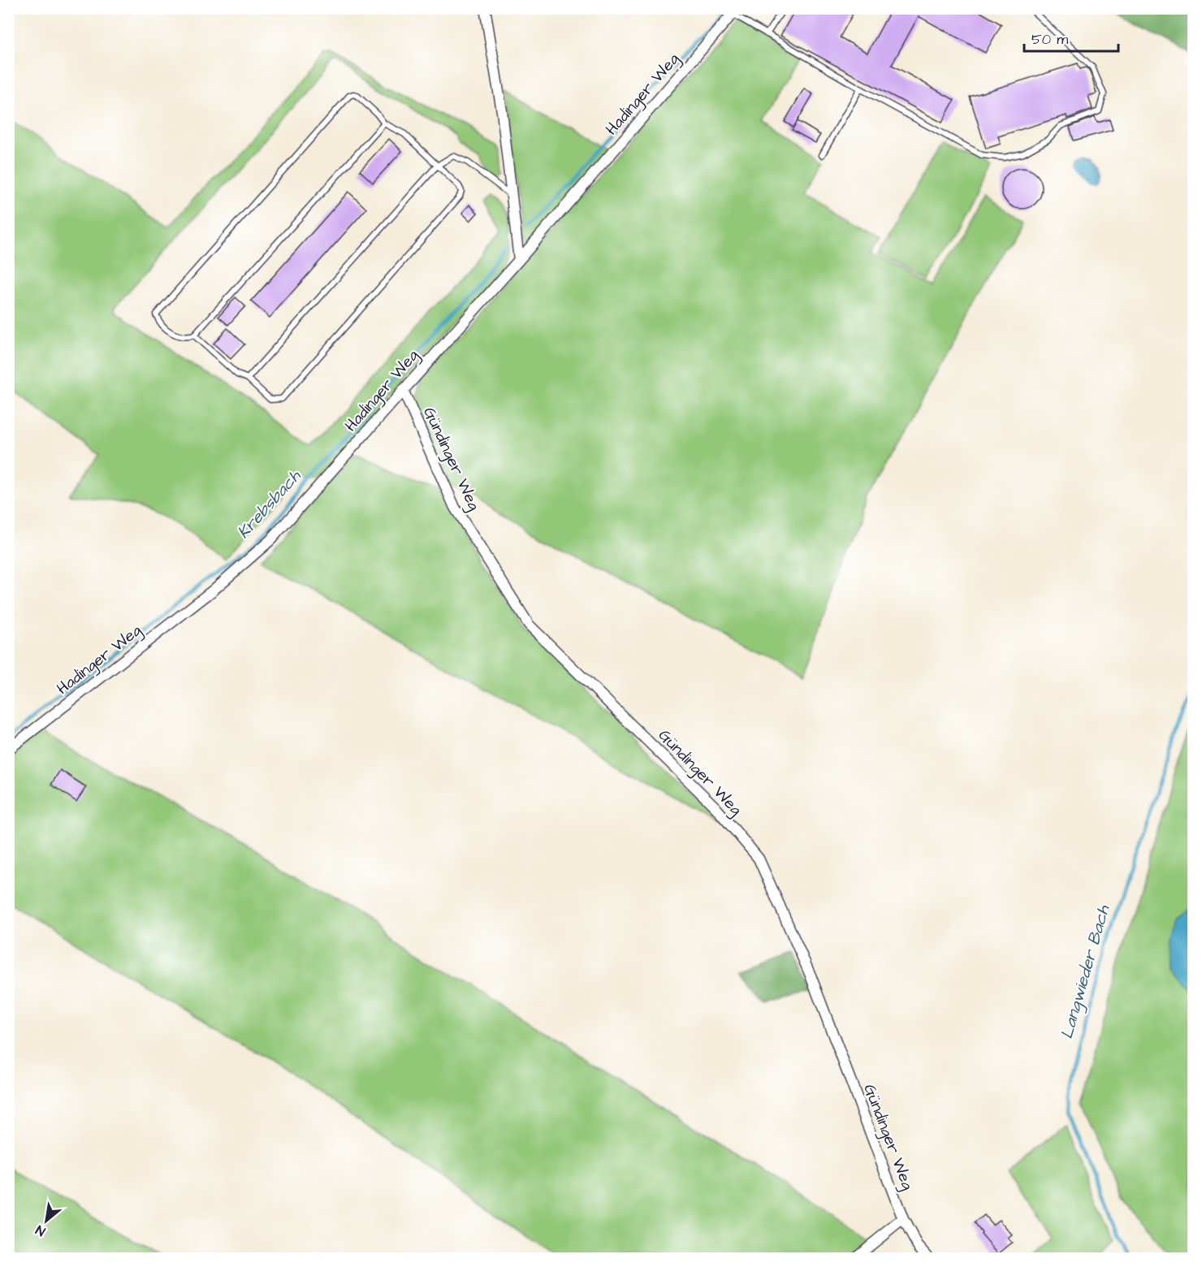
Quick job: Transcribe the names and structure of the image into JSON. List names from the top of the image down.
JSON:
{
  "streets": {
    "street": ["Hadinger Weg", "Gündinger Weg"]
  },
  "crossings": [
    ["Hadinger Weg", "Gündinger Weg"]
  ],
  "water": ["Krebsbach", "Langwieder Bach"],
  "scale_bar": "50 m",
  "north": "bottom left"
}
